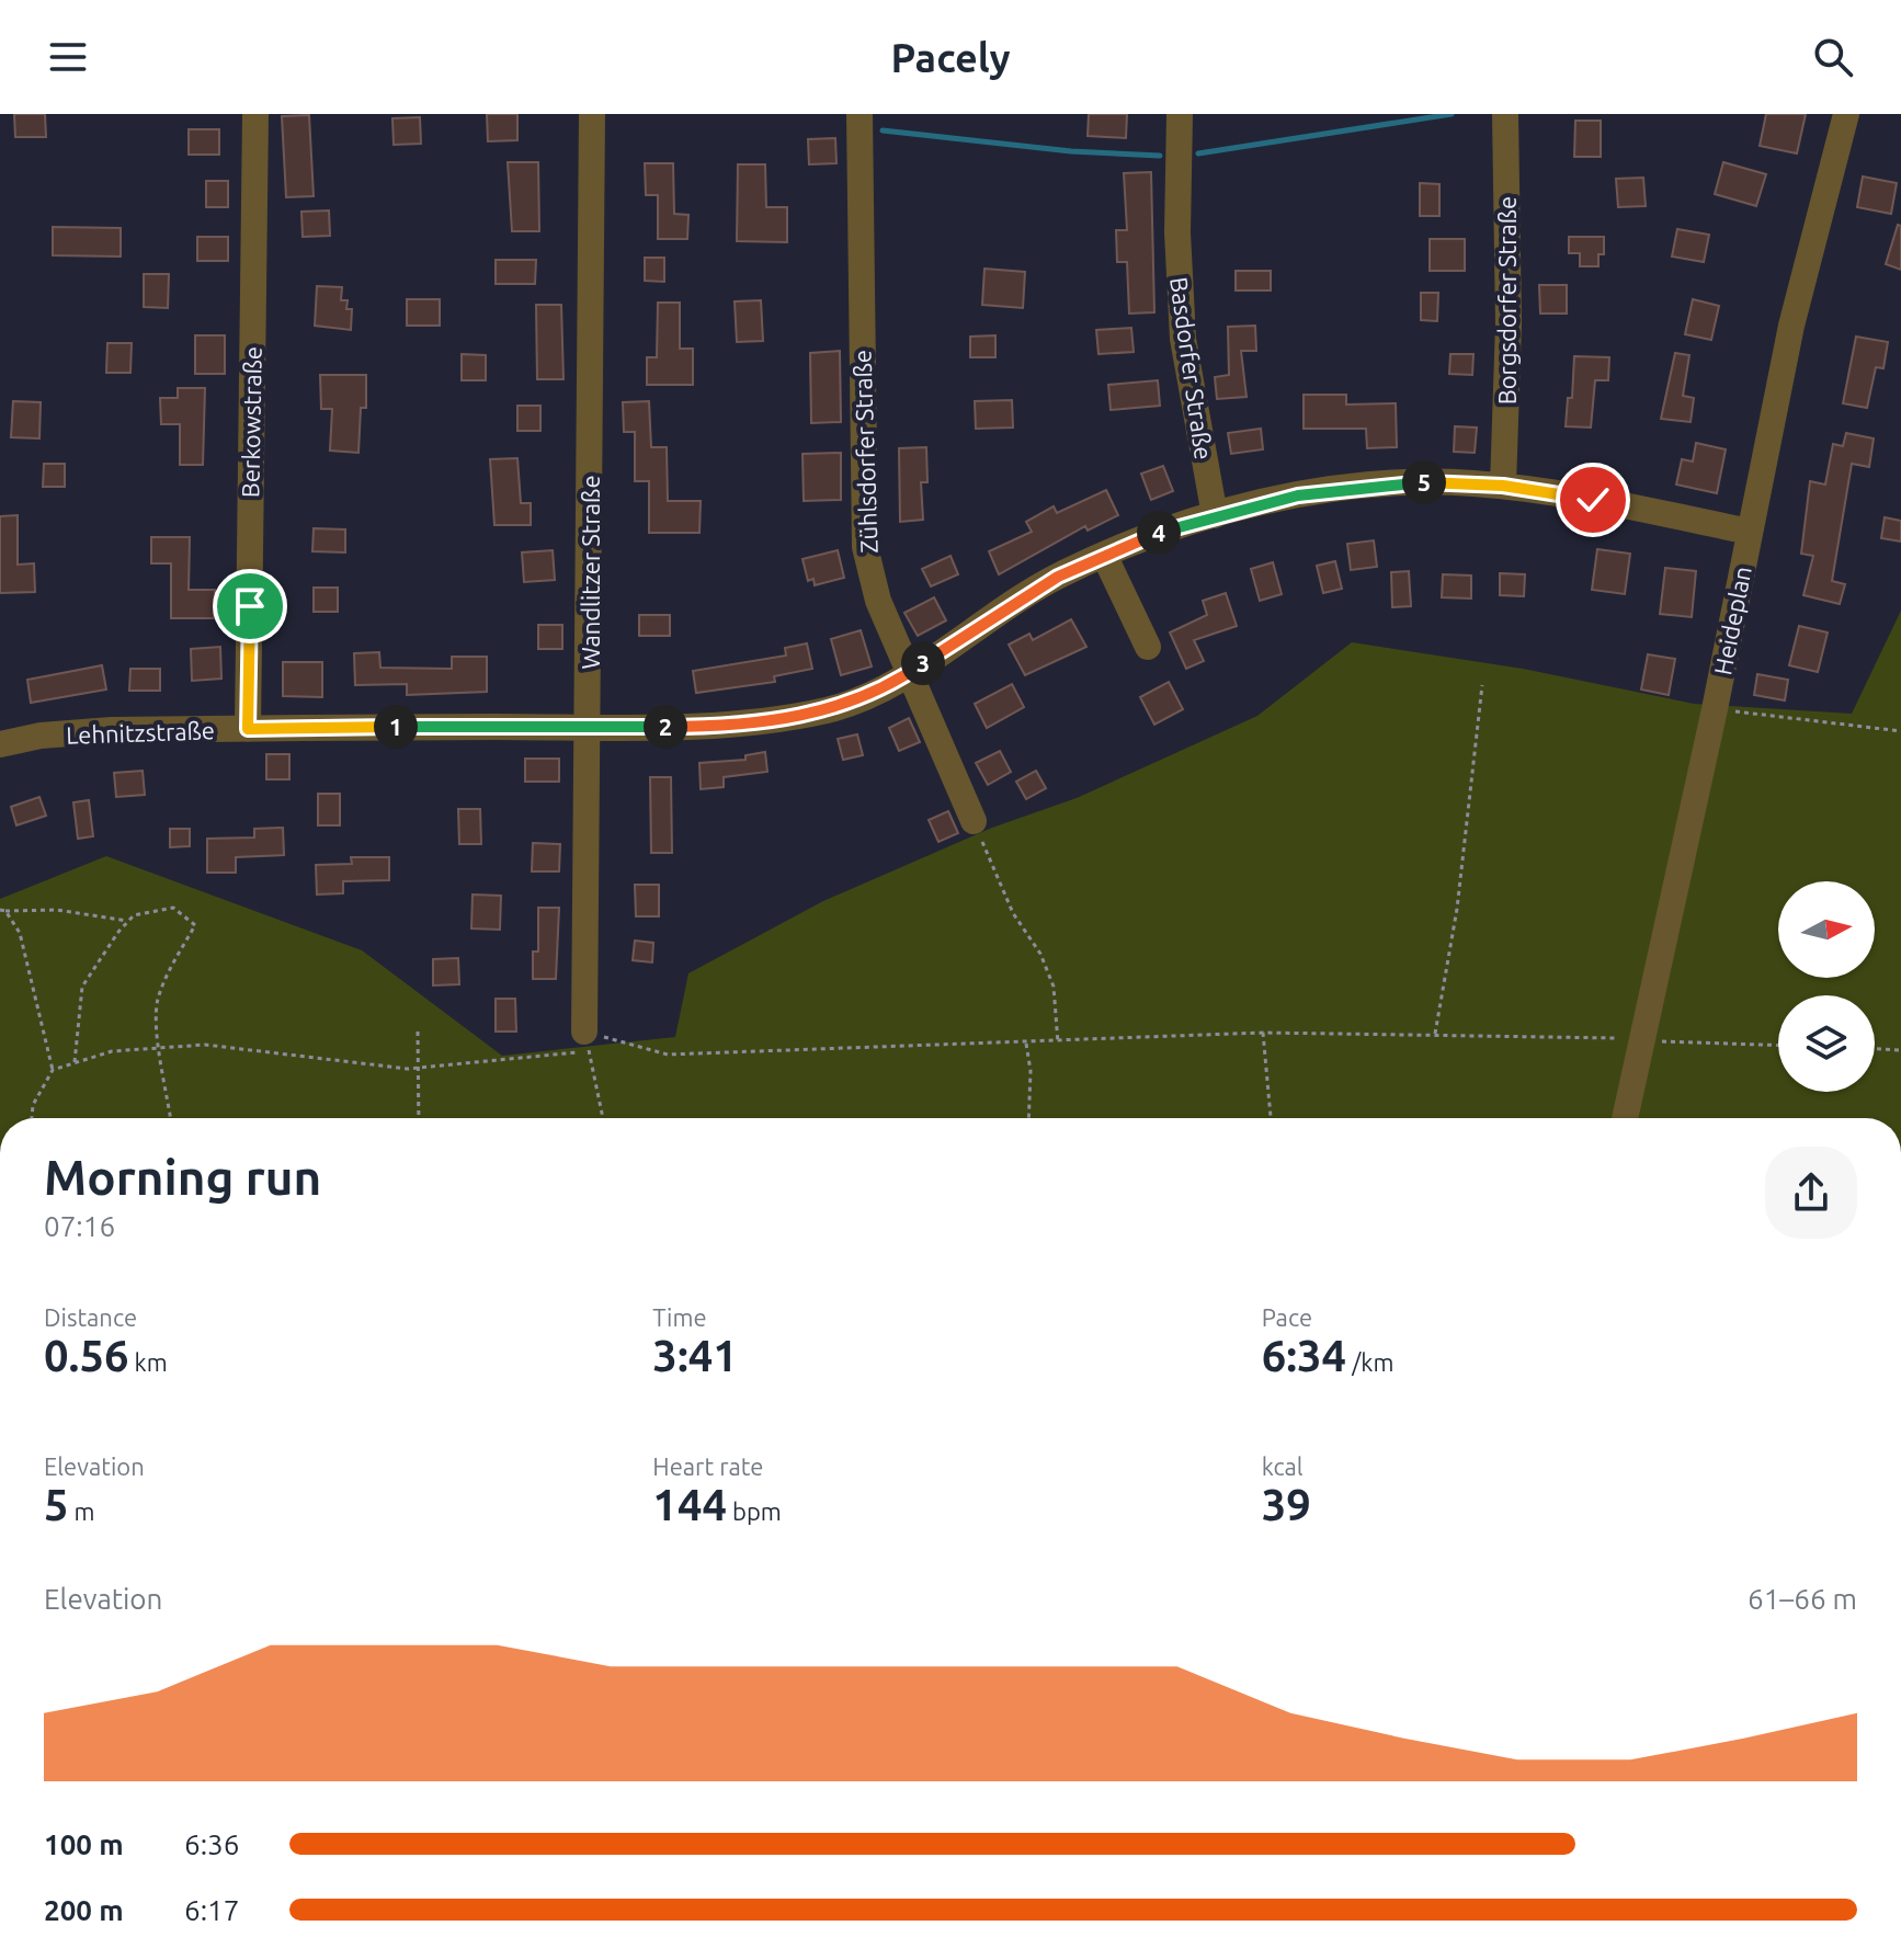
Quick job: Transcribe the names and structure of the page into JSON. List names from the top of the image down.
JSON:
{
  "streets": {
    "street": [
      "Borgsdorfer Straße",
      "Basdorfer Straße",
      "Berkowstraße",
      "Zühlsdorfer Straße",
      "Wandlitzer Straße",
      "Heideplan",
      "Lehnitzstraße"
    ]
  },
  "crossings": [
    ["Borgsdorfer Straße", "Lehnitzstraße"],
    ["Basdorfer Straße", "Lehnitzstraße"],
    ["Berkowstraße", "Lehnitzstraße"],
    ["Zühlsdorfer Straße", "Lehnitzstraße"],
    ["Wandlitzer Straße", "Lehnitzstraße"],
    ["Heideplan", "Lehnitzstraße"]
  ],
  "north": "right",
  "page": {
    "header": "Pacely",
    "pins": [
      "5",
      "4",
      "3",
      "1",
      "2"
    ],
    "heading": ["Morning run", "07:16"],
    "stats": [
      ["Distance", "0.56 km"],
      ["Time", "3:41"],
      ["Pace", "6:34 /km"],
      ["Elevation", "5 m"],
      ["Heart rate", "144 bpm"],
      ["kcal", "39"]
    ],
    "chart": ["Elevation", "61–66 m"],
    "list": [
      {
        "name": "100 m",
        "note": "6:36"
      },
      {
        "name": "200 m",
        "note": "6:17"
      }
    ]
  }
}
